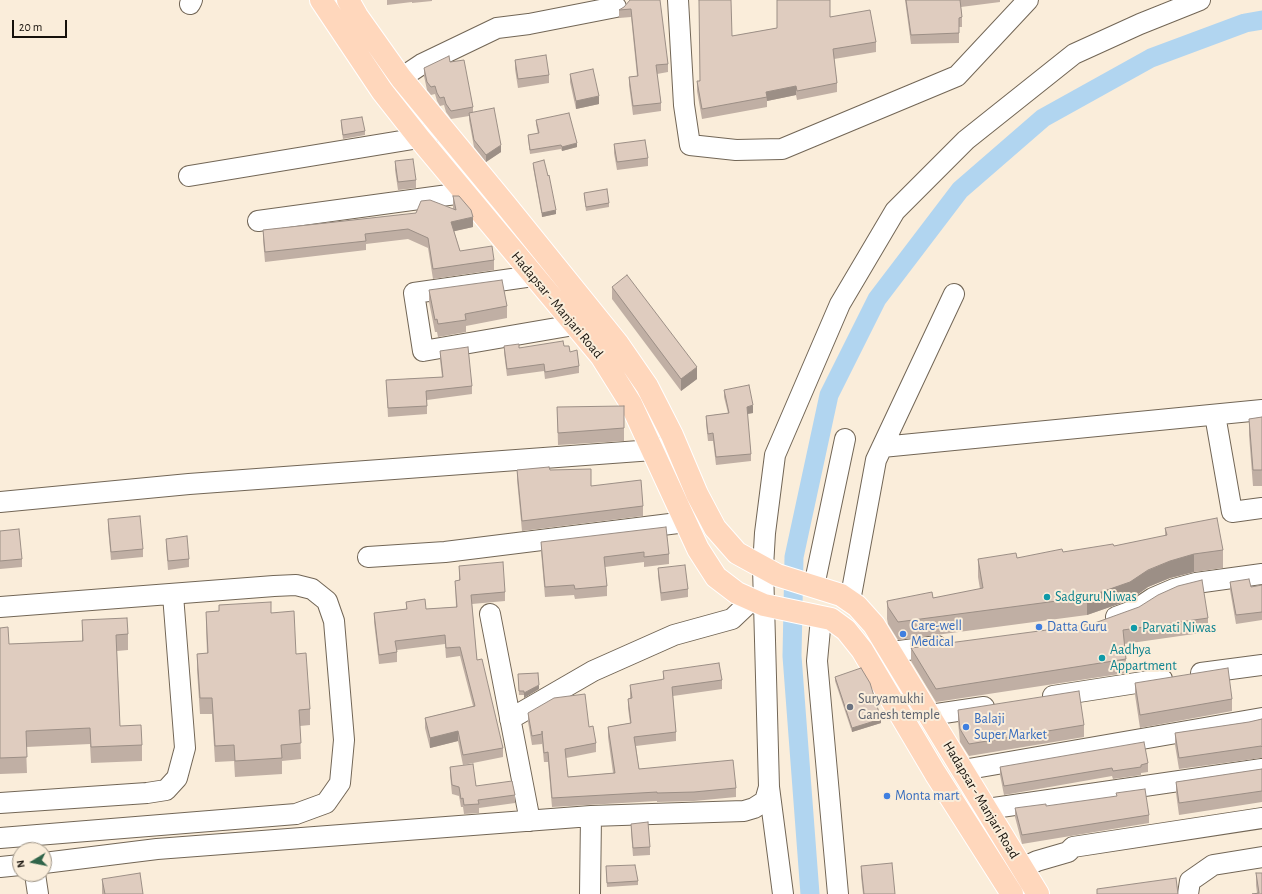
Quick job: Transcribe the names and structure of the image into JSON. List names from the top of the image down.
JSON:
{
  "streets": {
    "main road": ["Hadapsar - Manjari Road"]
  },
  "places": [
    "Sadguru Niwas",
    "Datta Guru",
    "Parvati Niwas",
    "Care-well Medical",
    "Aadhya Appartment",
    "Suryamukhi Ganesh temple",
    "Balaji Super Market",
    "Monta mart"
  ],
  "scale_bar": "20 m",
  "north": "left"
}
